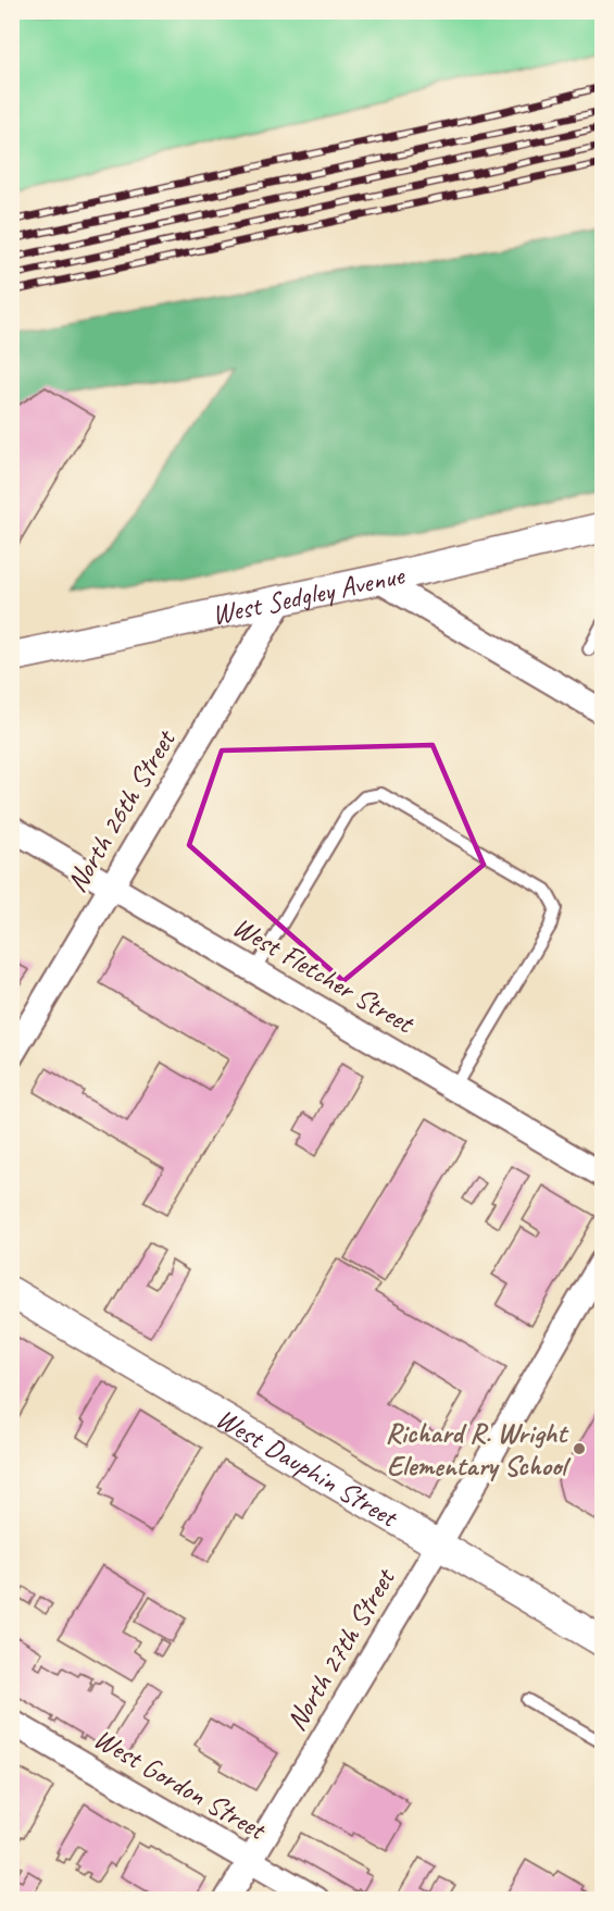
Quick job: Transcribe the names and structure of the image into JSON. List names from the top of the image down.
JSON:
{
  "streets": {
    "street": [
      "West Sedgley Avenue",
      "North 26th Street",
      "West Fletcher Street",
      "West Dauphin Street",
      "North 27th Street",
      "West Gordon Street"
    ]
  },
  "crossings": [
    ["West Sedgley Avenue", "North 26th Street"],
    ["North 26th Street", "West Fletcher Street"],
    ["West Dauphin Street", "North 27th Street"],
    ["North 27th Street", "West Gordon Street"]
  ],
  "places": ["Richard R. Wright Elementary School"]
}
